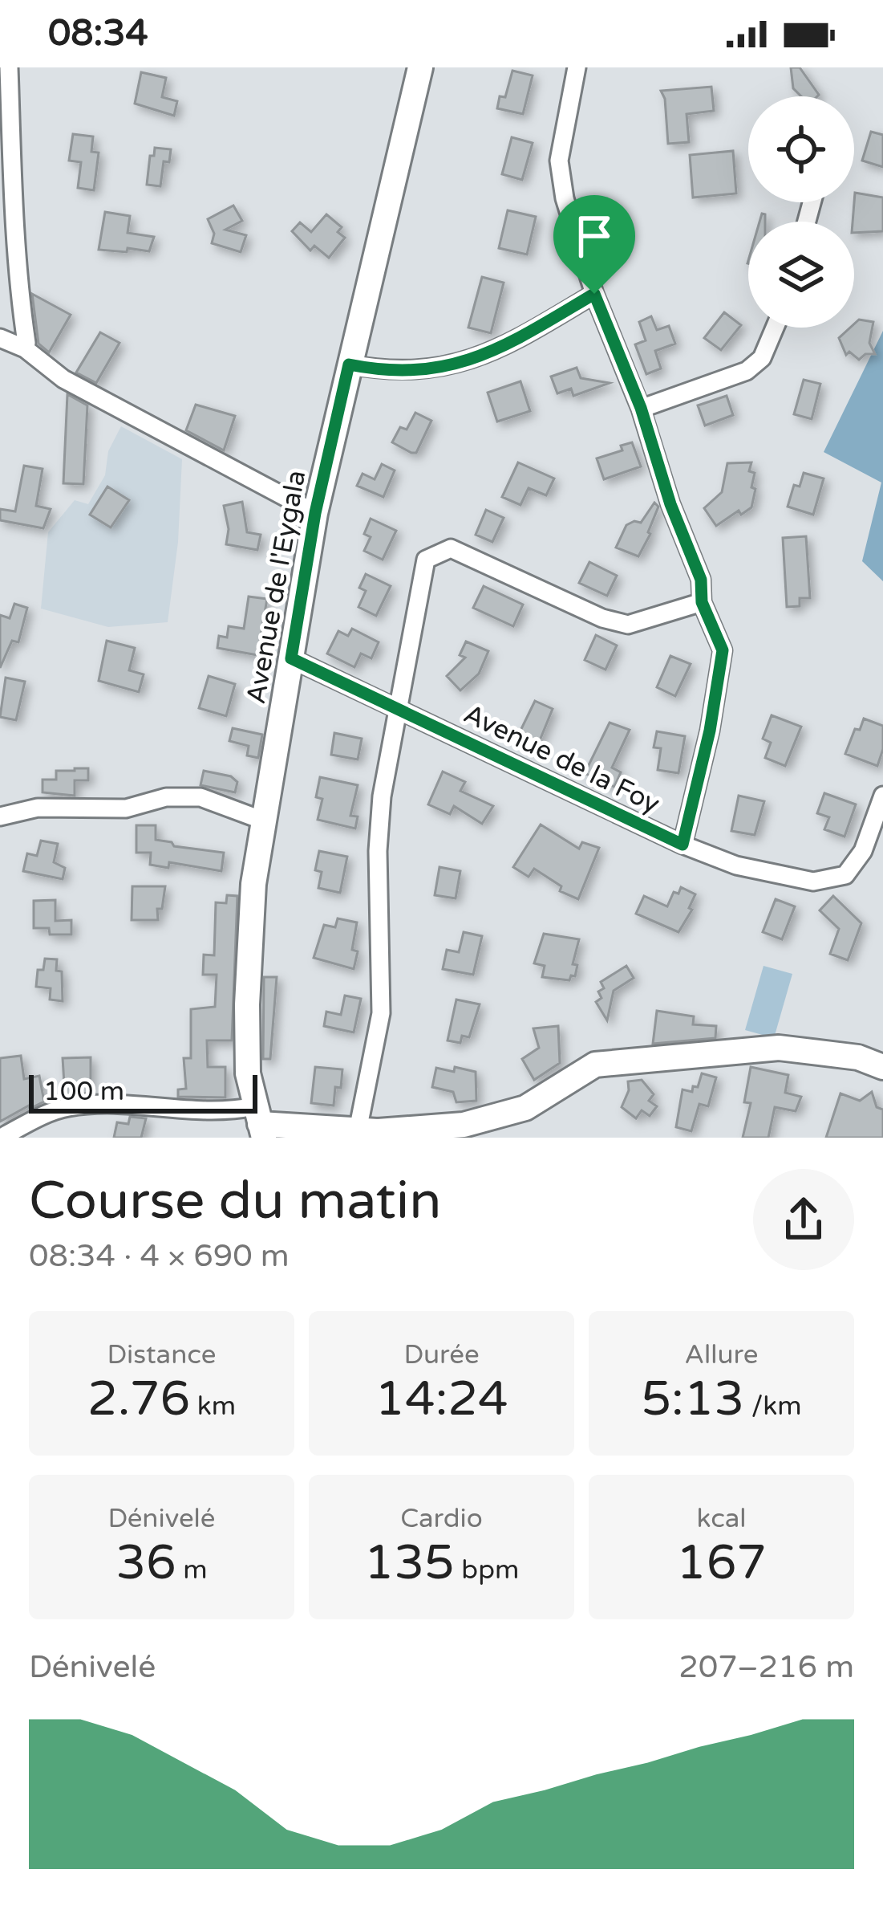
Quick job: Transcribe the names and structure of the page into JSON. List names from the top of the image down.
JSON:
{
  "streets": {
    "street": ["Avenue de l'Eygala", "Avenue de la Foy"]
  },
  "crossings": [
    ["Avenue de l'Eygala", "Avenue de la Foy"]
  ],
  "scale_bar": "100 m",
  "page": {
    "status": "08:34",
    "scale": "100 m",
    "heading": ["Course du matin", "08:34 · 4 × 690 m"],
    "stats": [
      ["Distance", "2.76 km"],
      ["Durée", "14:24"],
      ["Allure", "5:13 /km"],
      ["Dénivelé", "36 m"],
      ["Cardio", "135 bpm"],
      ["kcal", "167"]
    ],
    "chart": ["Dénivelé", "207–216 m"]
  }
}
